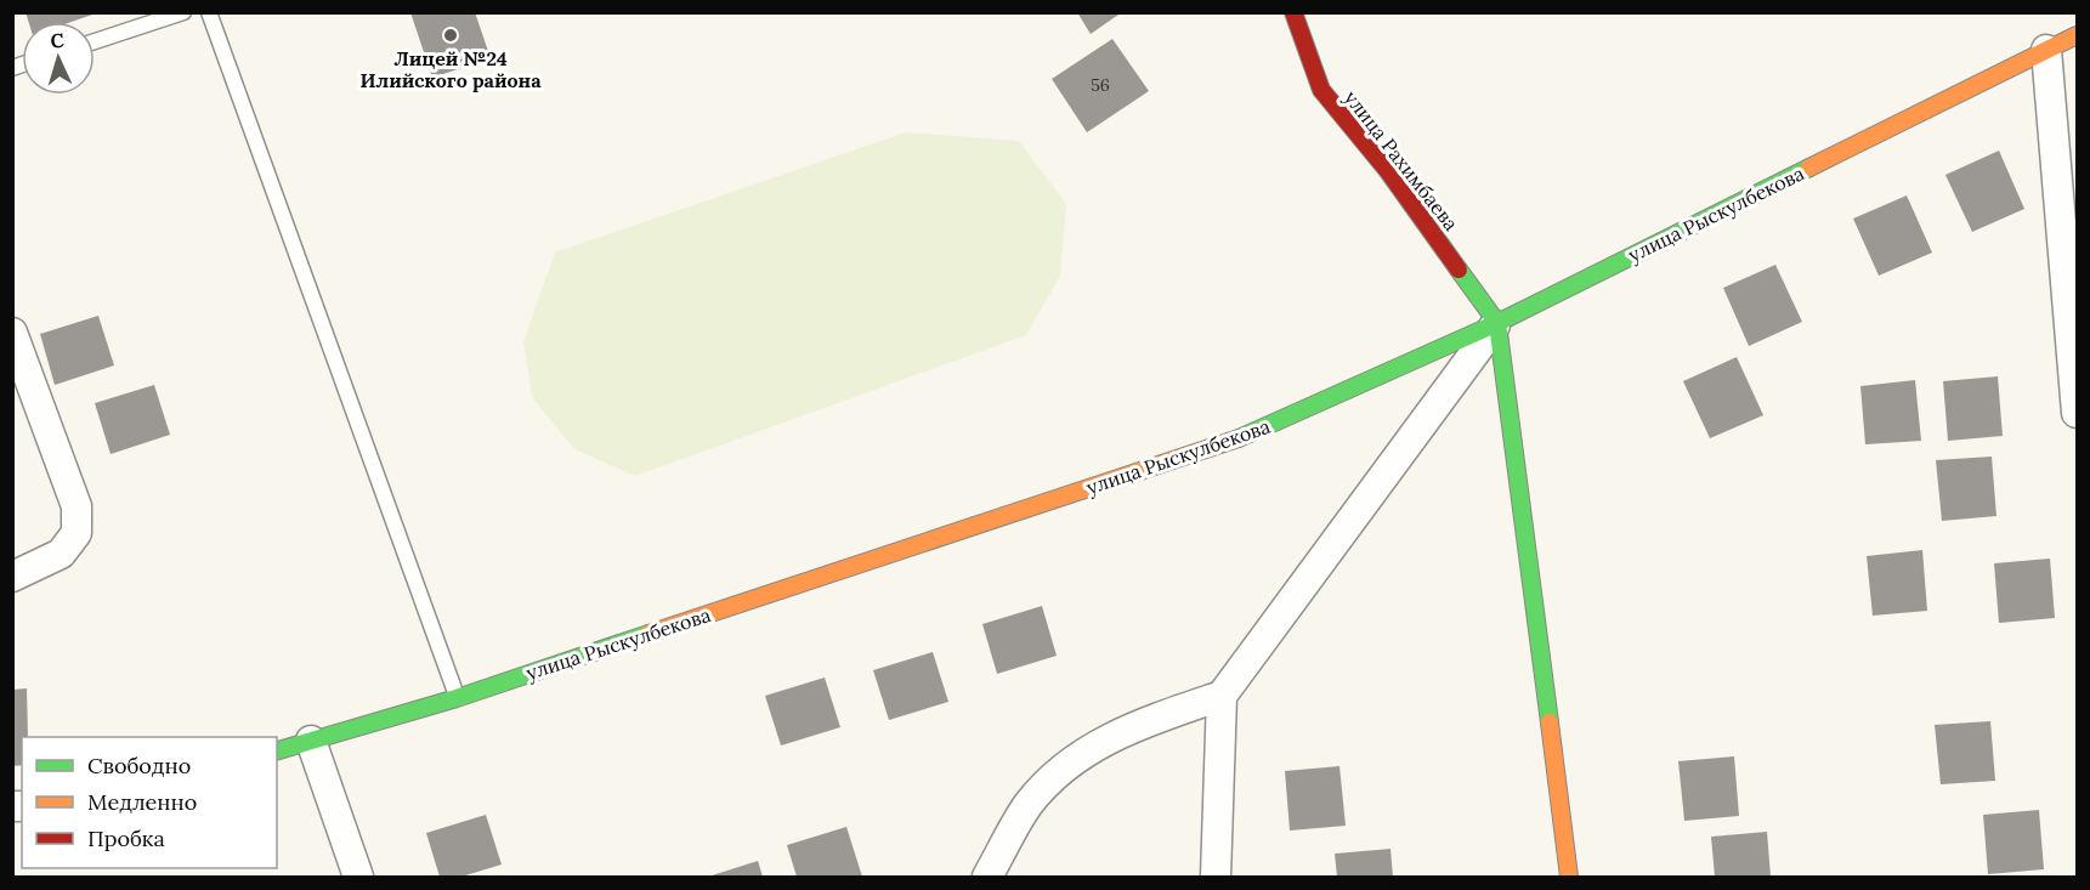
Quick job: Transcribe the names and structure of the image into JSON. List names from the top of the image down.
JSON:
{
  "streets": {
    "street": ["улица Рахимбаева", "улица Рыскулбекова"]
  },
  "crossings": [
    ["улица Рахимбаева", "улица Рыскулбекова"]
  ],
  "places": ["Лицей №24 Илийского района"],
  "house_numbers": ["56"],
  "legend": ["Свободно", "Медленно", "Пробка"],
  "north": "top"
}
